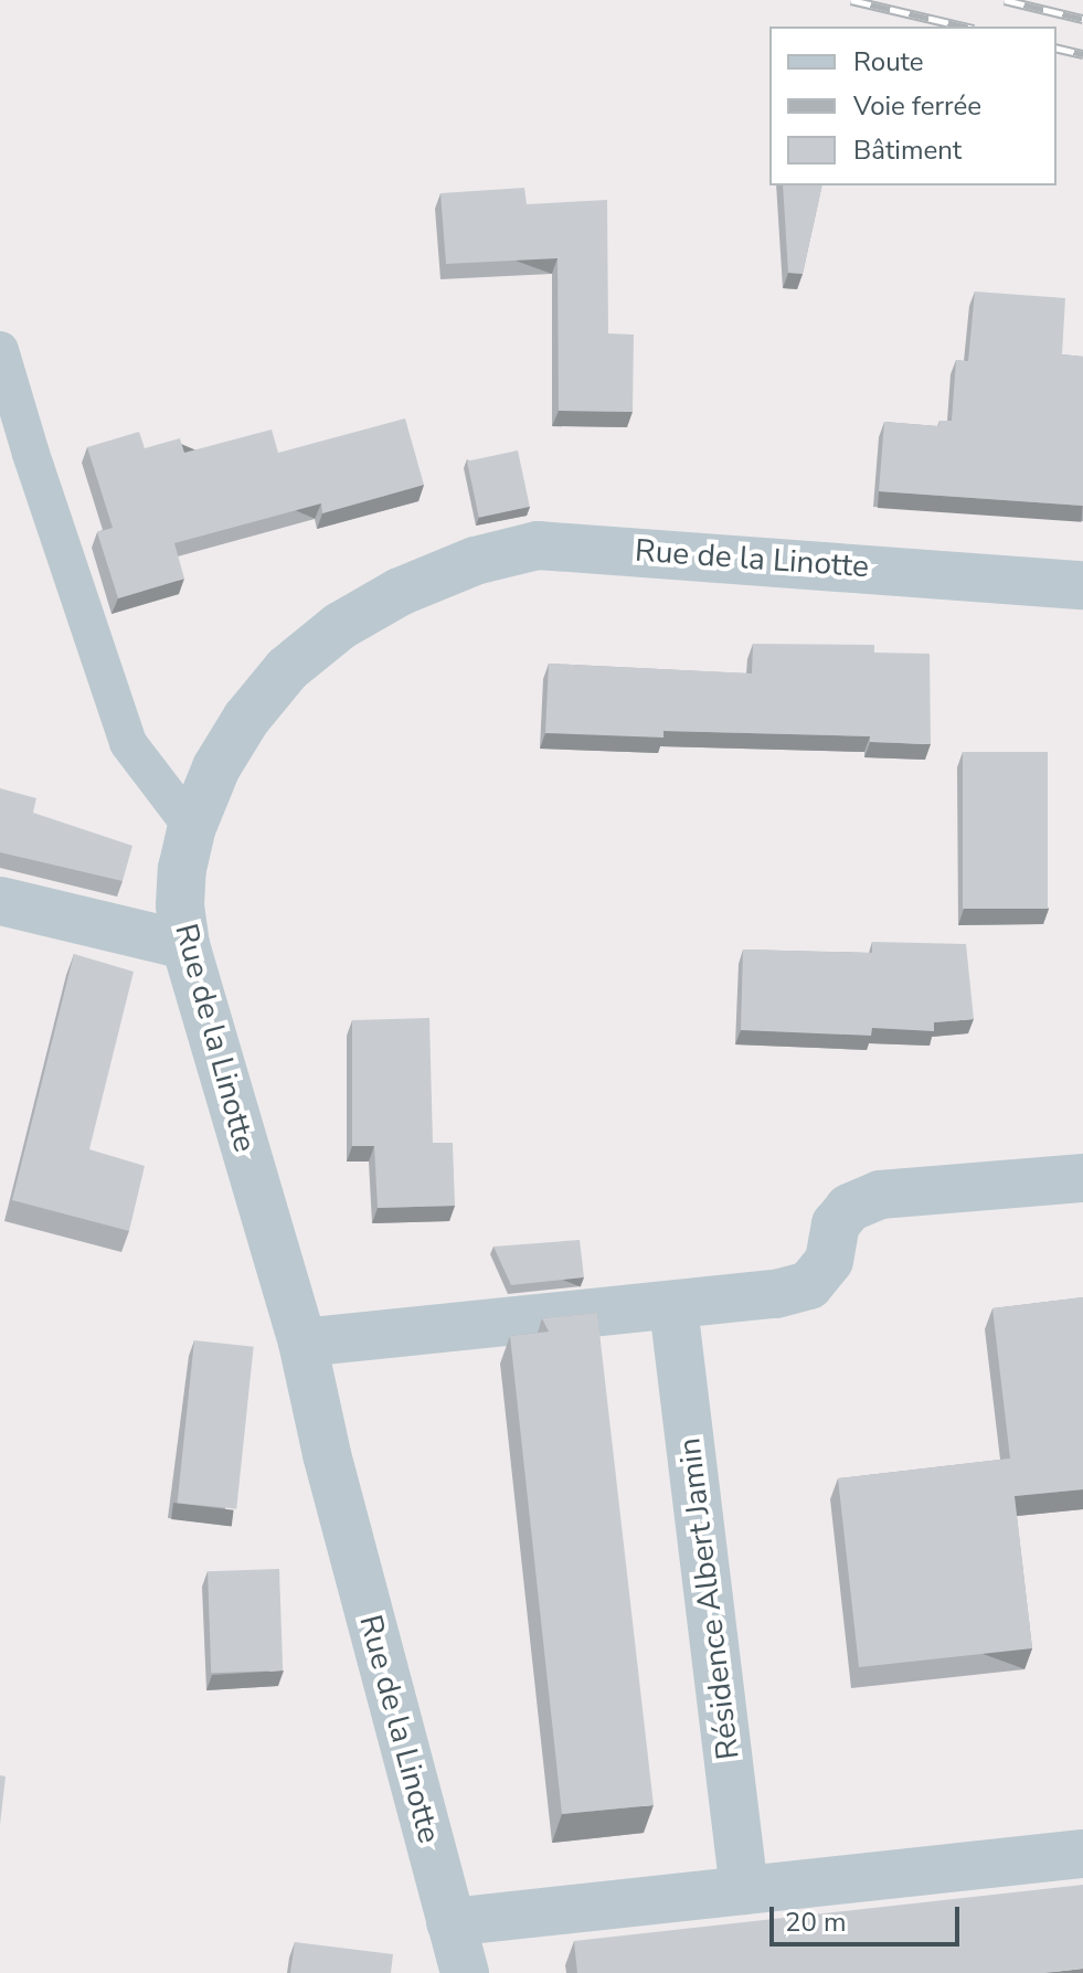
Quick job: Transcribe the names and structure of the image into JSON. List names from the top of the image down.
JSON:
{
  "streets": {
    "street": ["Rue de la Linotte", "Résidence Albert Jamin"]
  },
  "legend": ["Route", "Voie ferrée", "Bâtiment"],
  "scale_bar": "20 m"
}
